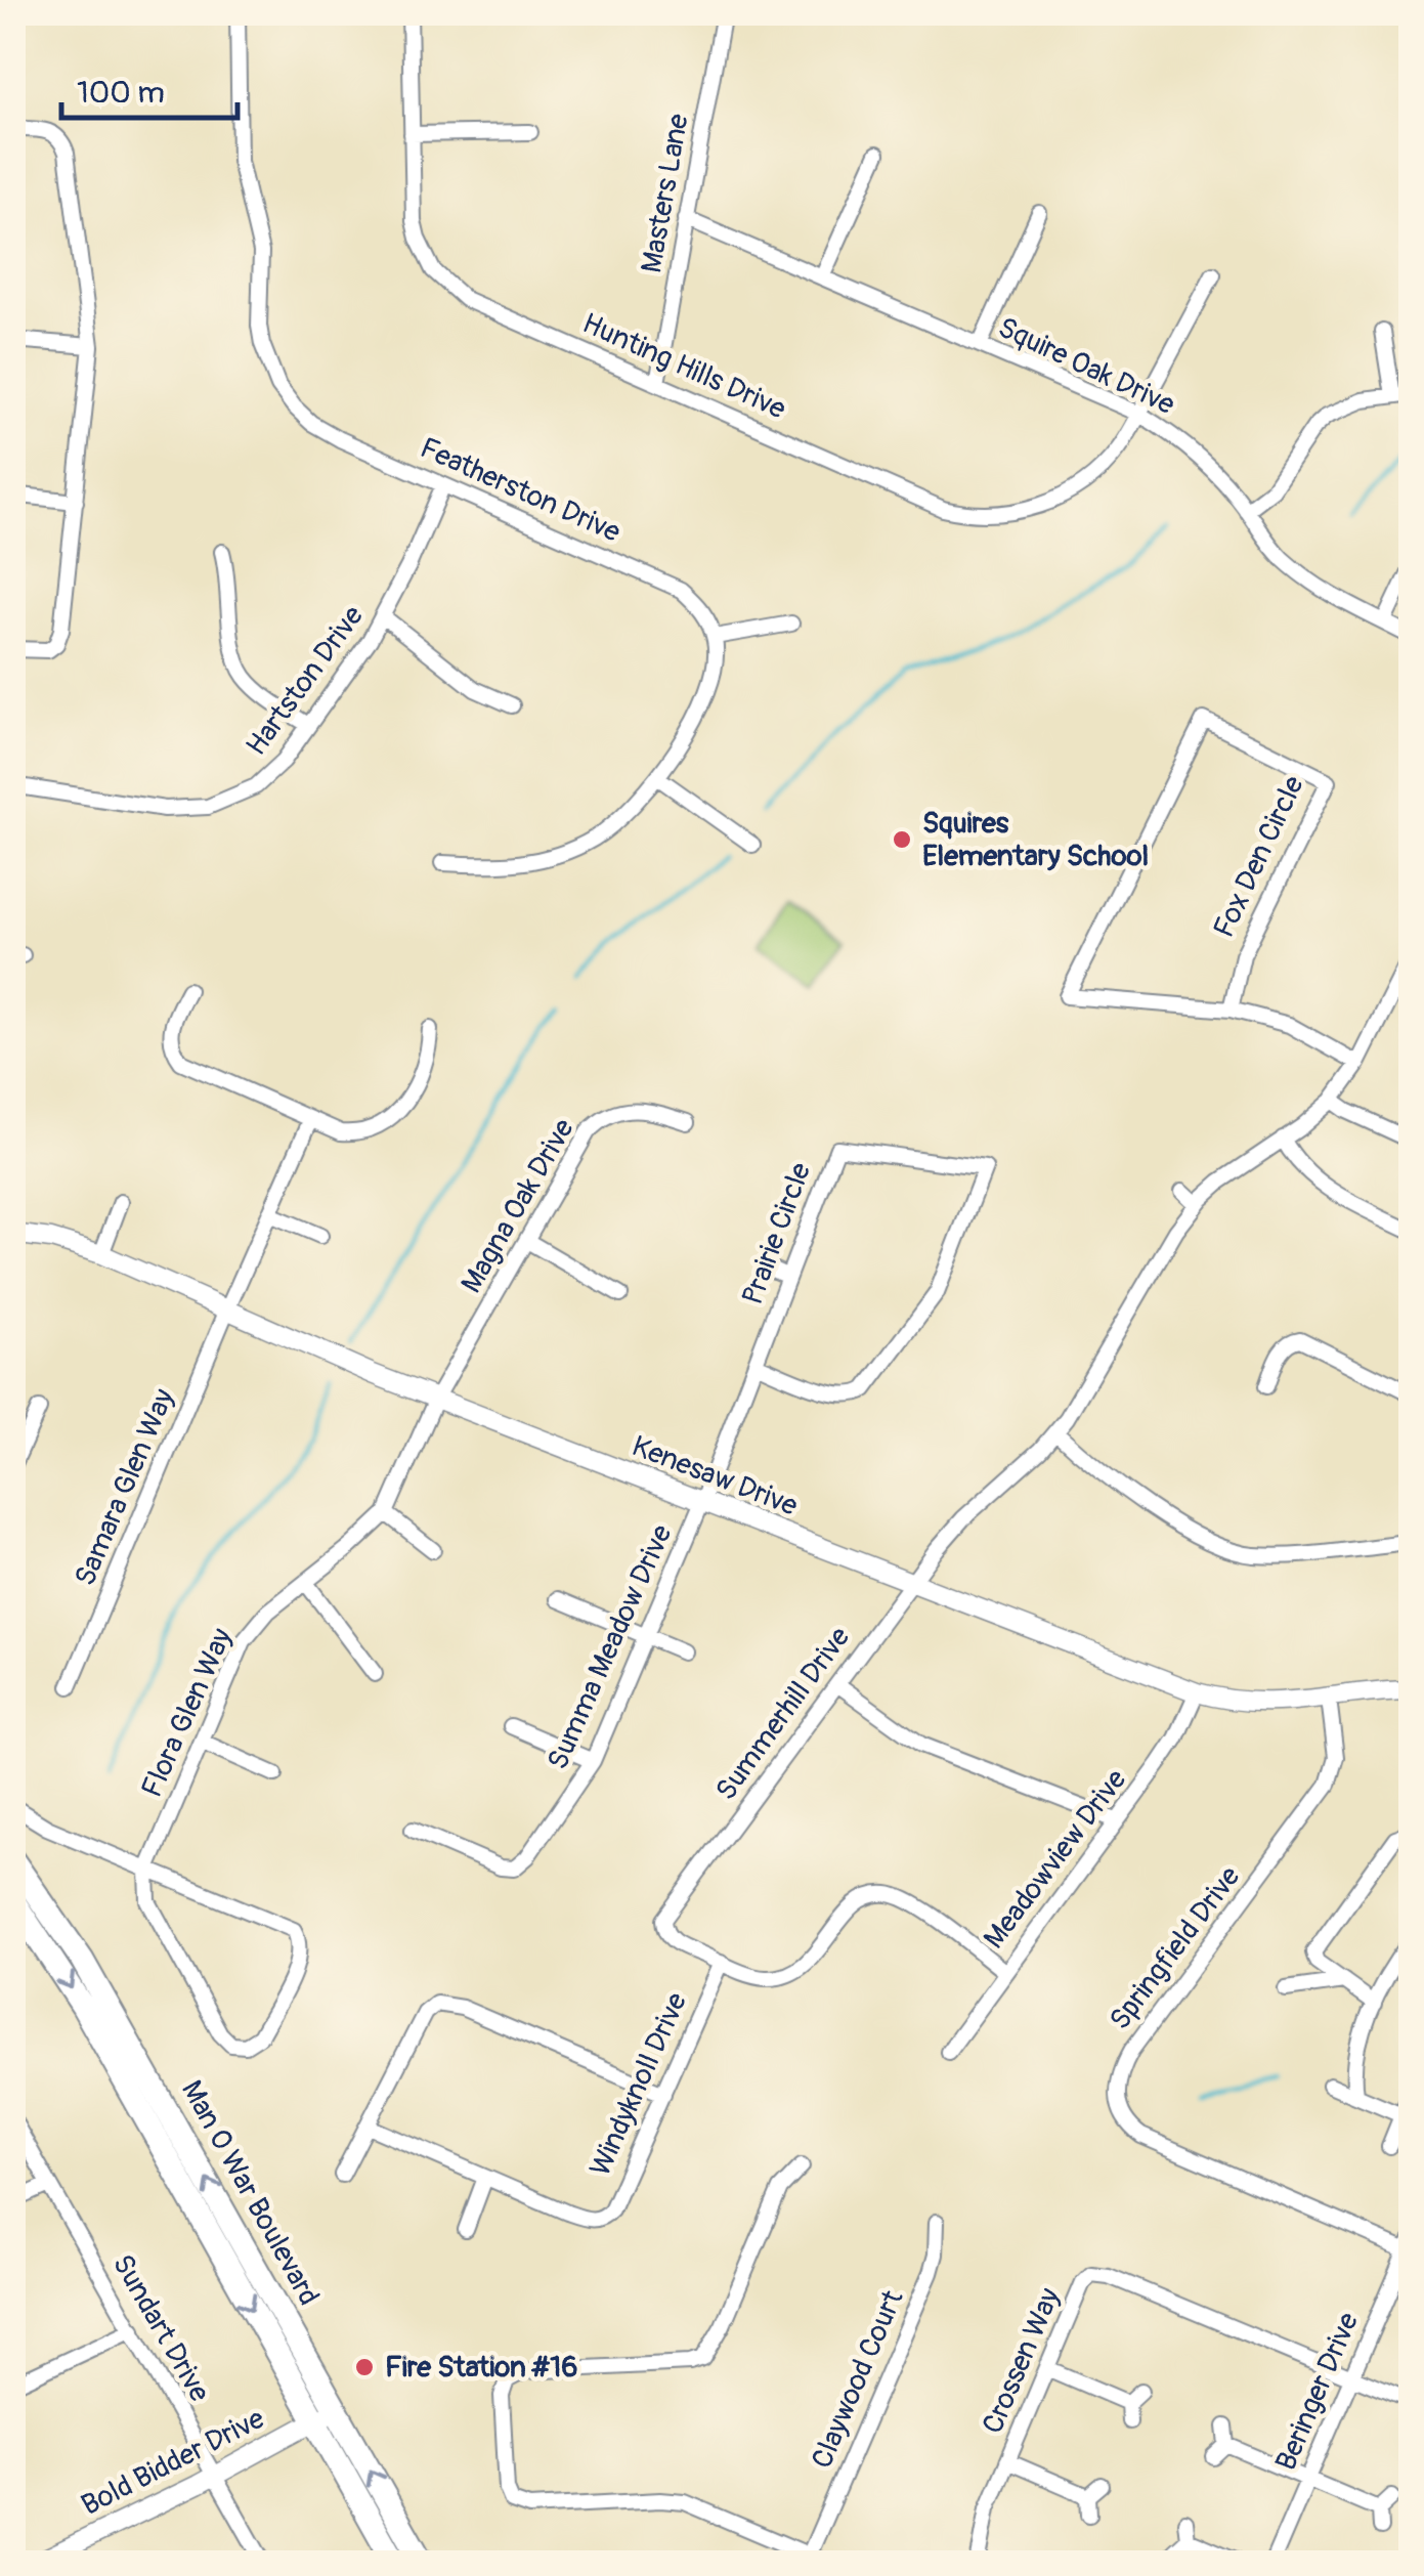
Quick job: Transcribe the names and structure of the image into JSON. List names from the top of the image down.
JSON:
{
  "streets": {
    "main road": ["Man O War Boulevard"],
    "street": [
      "Masters Lane",
      "Hunting Hills Drive",
      "Squire Oak Drive",
      "Featherston Drive",
      "Hartston Drive",
      "Fox Den Circle",
      "Magna Oak Drive",
      "Prairie Circle",
      "Kenesaw Drive",
      "Samara Glen Way",
      "Summa Meadow Drive",
      "Flora Glen Way",
      "Summerhill Drive",
      "Meadowview Drive",
      "Springfield Drive",
      "Windyknoll Drive",
      "Sundart Drive",
      "Crossen Way",
      "Claywood Court",
      "Beringer Drive",
      "Bold Bidder Drive"
    ]
  },
  "crossings": [
    ["Masters Lane", "Hunting Hills Drive"],
    ["Masters Lane", "Squire Oak Drive"],
    ["Hunting Hills Drive", "Squire Oak Drive"],
    ["Featherston Drive", "Hartston Drive"],
    ["Fox Den Circle", "Summerhill Drive"],
    ["Magna Oak Drive", "Kenesaw Drive"],
    ["Magna Oak Drive", "Flora Glen Way"],
    ["Prairie Circle", "Kenesaw Drive"],
    ["Prairie Circle", "Summa Meadow Drive"],
    ["Kenesaw Drive", "Samara Glen Way"],
    ["Kenesaw Drive", "Summa Meadow Drive"],
    ["Kenesaw Drive", "Flora Glen Way"],
    ["Kenesaw Drive", "Summerhill Drive"],
    ["Kenesaw Drive", "Meadowview Drive"],
    ["Kenesaw Drive", "Springfield Drive"],
    ["Summerhill Drive", "Meadowview Drive"],
    ["Summerhill Drive", "Windyknoll Drive"],
    ["Springfield Drive", "Beringer Drive"],
    ["Man O War Boulevard", "Bold Bidder Drive"],
    ["Sundart Drive", "Bold Bidder Drive"],
    ["Crossen Way", "Beringer Drive"]
  ],
  "places": ["Squires Elementary School", "Fire Station #16"],
  "scale_bar": "100 m"
}
